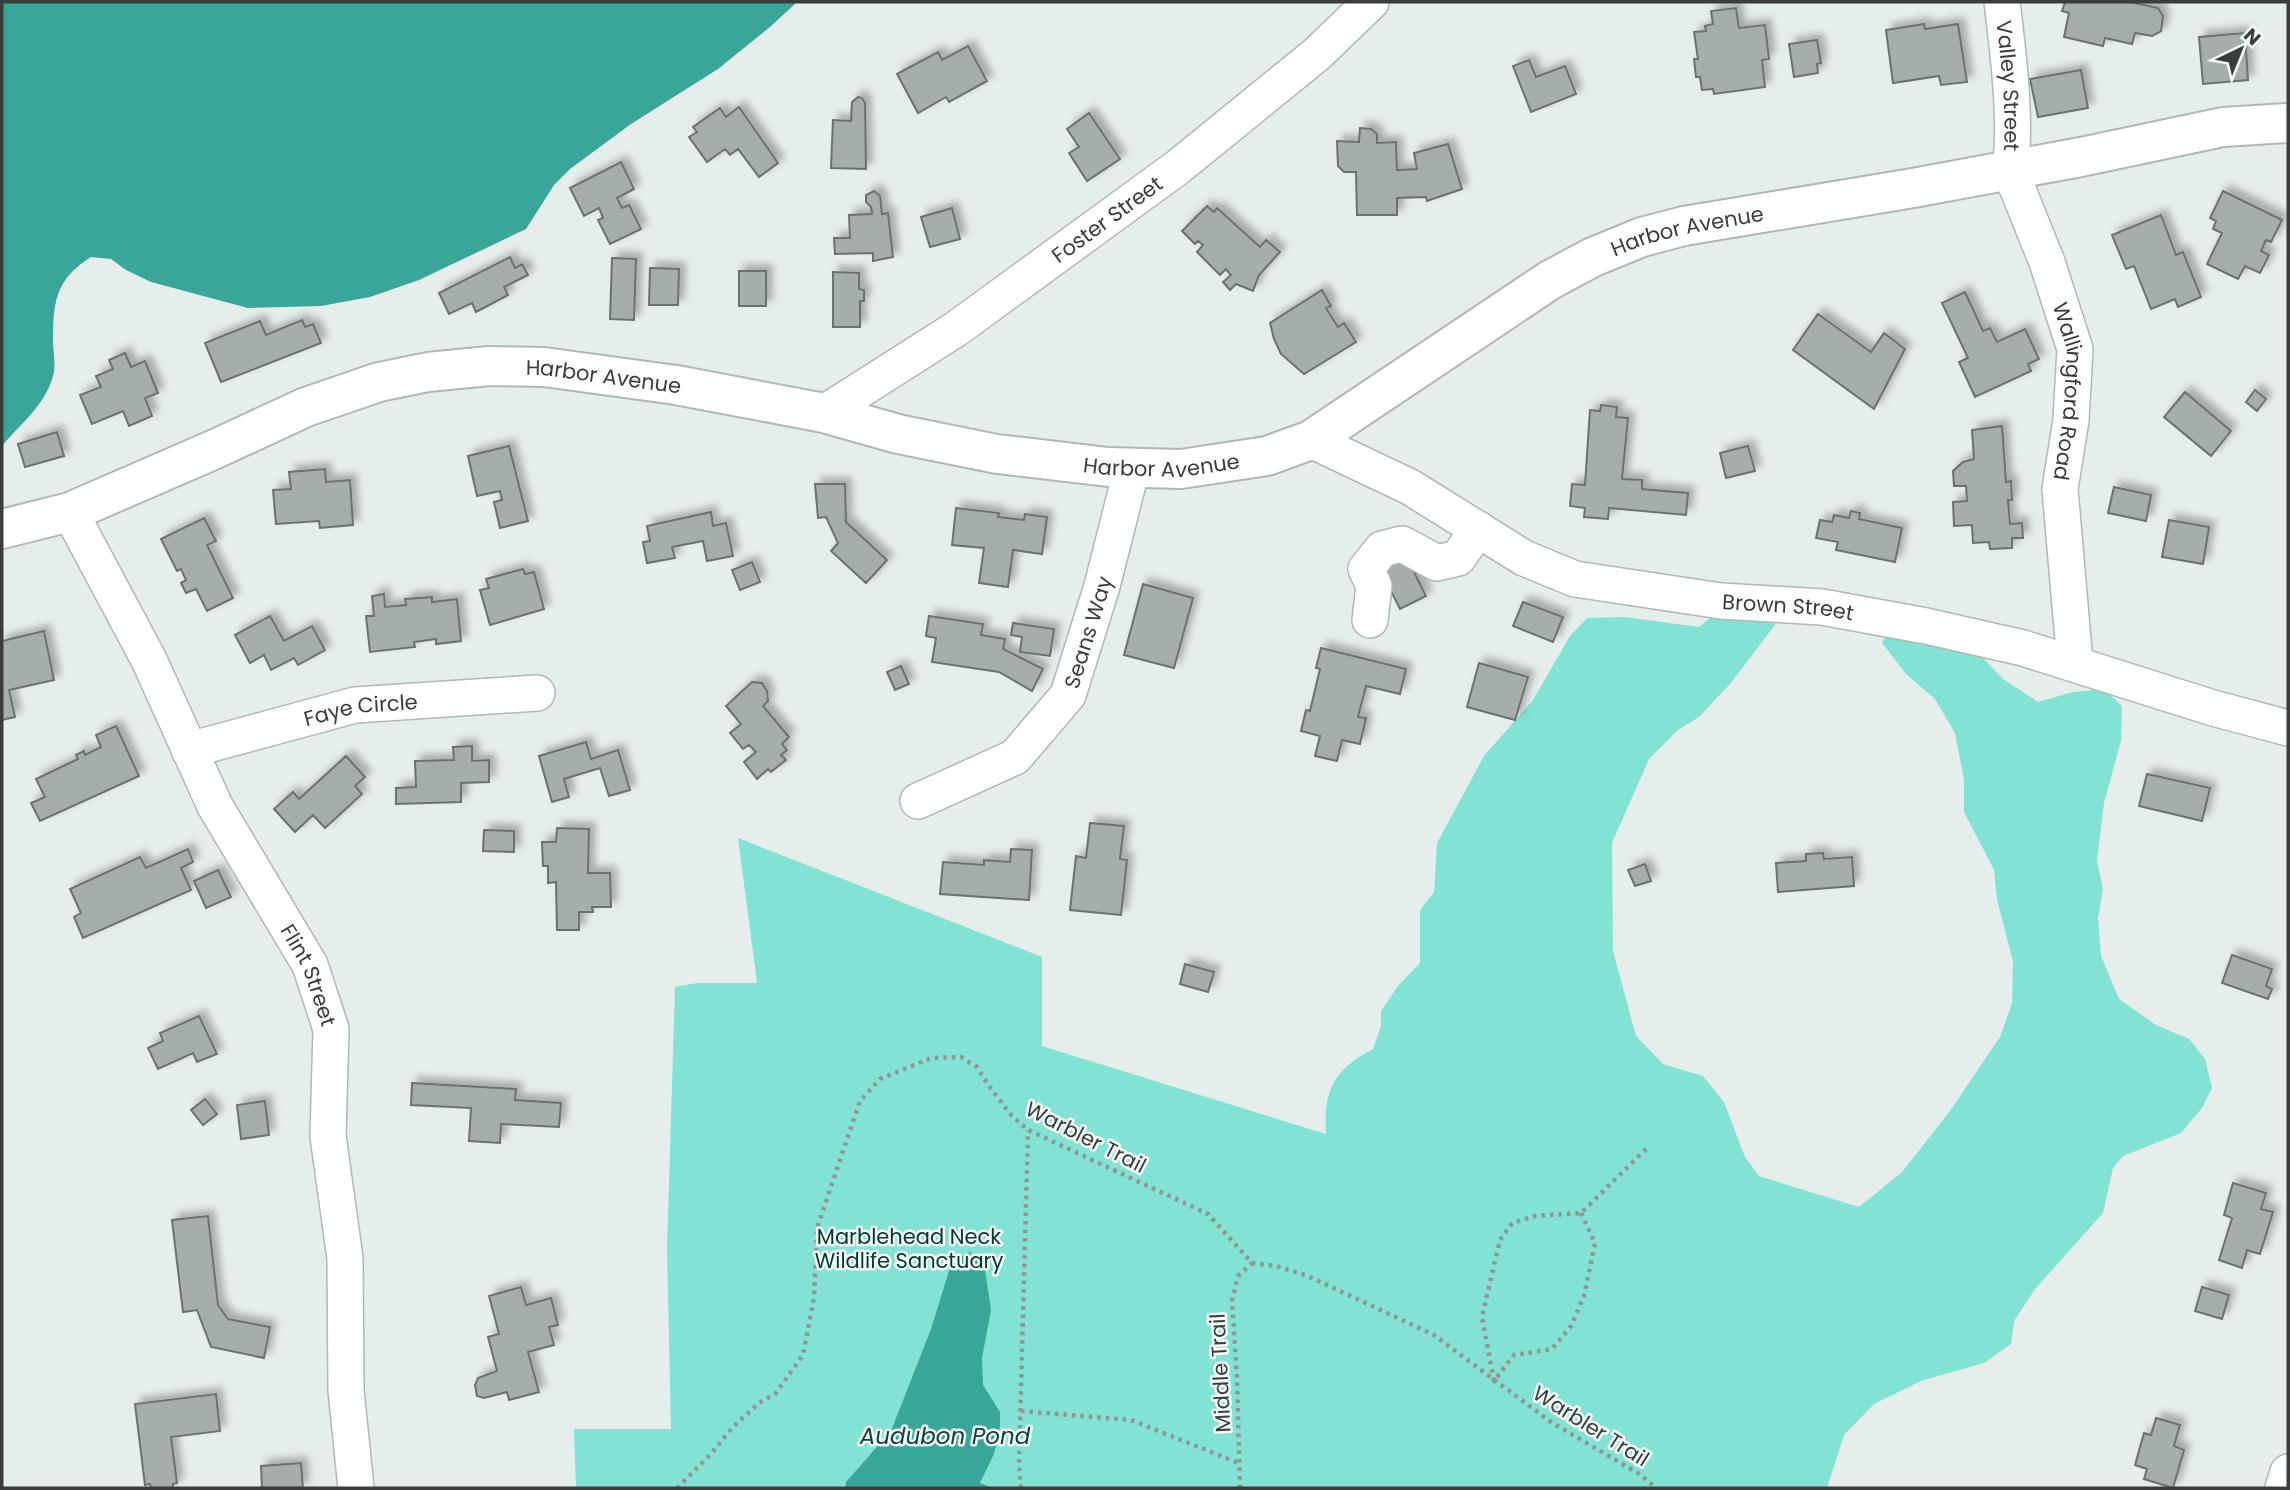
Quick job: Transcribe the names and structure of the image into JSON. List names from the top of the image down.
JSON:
{
  "streets": {
    "main road": ["Harbor Avenue"],
    "street": [
      "Valley Street",
      "Foster Street",
      "Wallingford Road",
      "Brown Street",
      "Seans Way",
      "Faye Circle",
      "Flint Street"
    ],
    "path": ["Warbler Trail", "Middle Trail"]
  },
  "crossings": [
    ["Valley Street", "Harbor Avenue"],
    ["Valley Street", "Wallingford Road"],
    ["Foster Street", "Harbor Avenue"],
    ["Harbor Avenue", "Wallingford Road"],
    ["Harbor Avenue", "Brown Street"],
    ["Harbor Avenue", "Seans Way"],
    ["Harbor Avenue", "Flint Street"],
    ["Wallingford Road", "Brown Street"],
    ["Faye Circle", "Flint Street"],
    ["Warbler Trail", "Middle Trail"]
  ],
  "water": ["Audubon Pond"],
  "parks": ["Marblehead Neck Wildlife Sanctuary"],
  "north": "top right"
}
